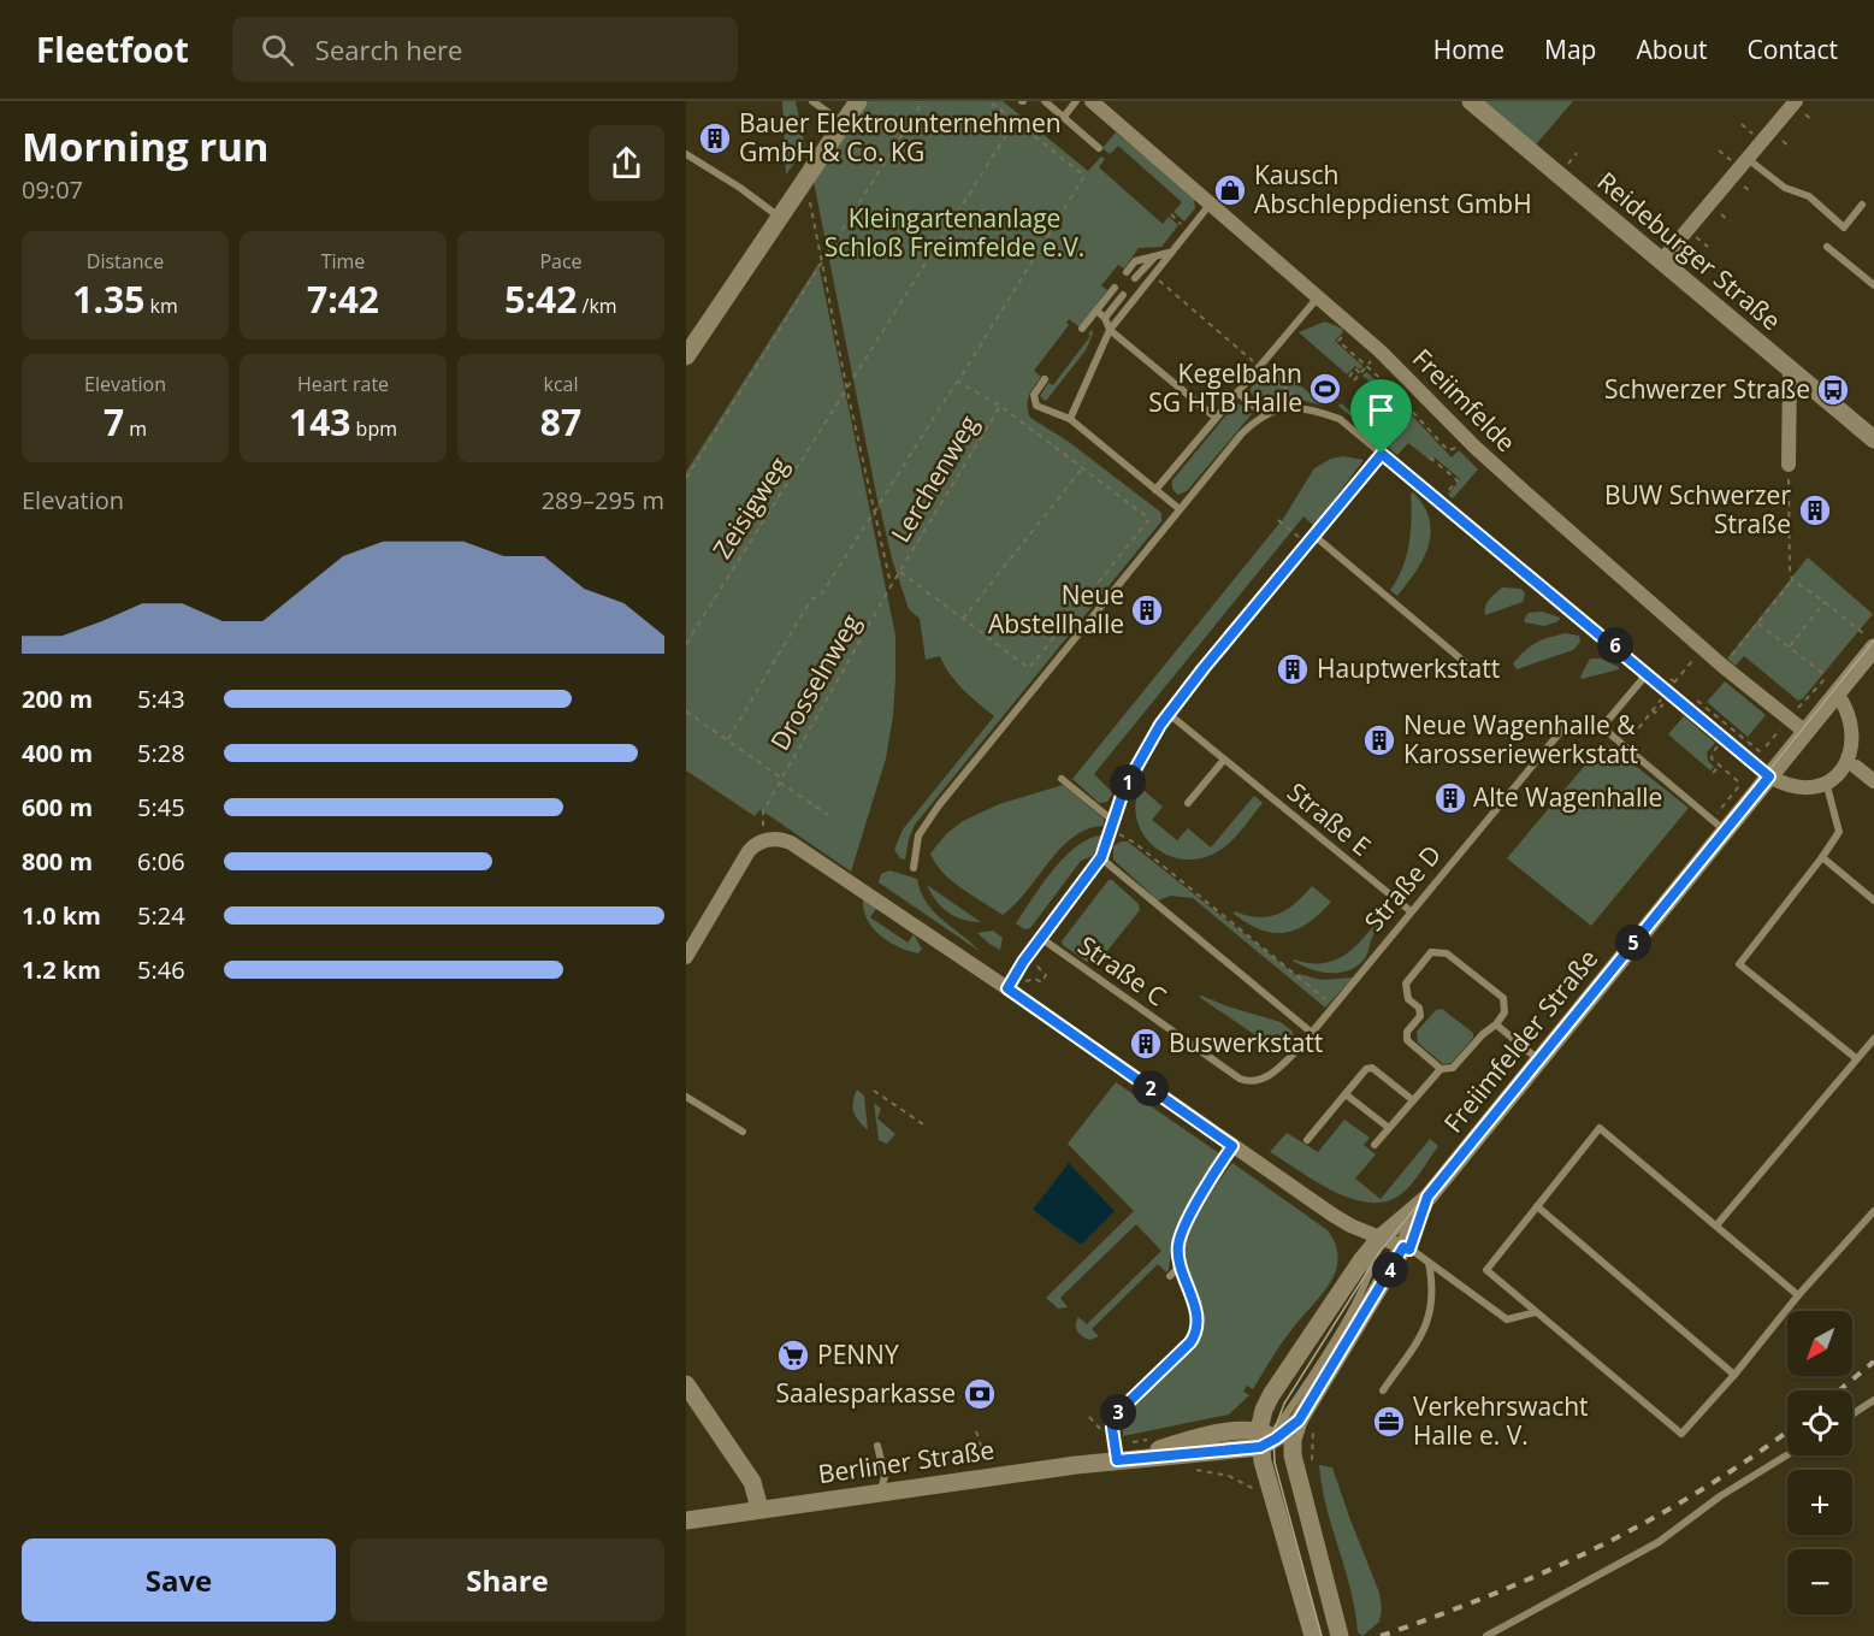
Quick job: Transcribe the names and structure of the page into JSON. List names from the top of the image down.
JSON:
{
  "streets": {
    "street": [
      "Reideburger Straße",
      "Freiimfelde",
      "Freiimfelder Straße",
      "Berliner Straße"
    ],
    "lane": ["Straße E", "Straße D", "Straße C"],
    "path": ["Lerchenweg", "Zeisigweg", "Drosselnweg"]
  },
  "crossings": [
    ["Freiimfelde", "Freiimfelder Straße"],
    ["Lerchenweg", "Drosselnweg"],
    ["Straße E", "Straße D"],
    ["Straße D", "Straße C"],
    ["Freiimfelder Straße", "Berliner Straße"]
  ],
  "parks": ["Kleingartenanlage Schloß Freimfelde e.V."],
  "places": {
    "building": [
      "Bauer Elektrounternehmen GmbH & Co. KG",
      "BUW Schwerzer Straße",
      "Neue Abstellhalle",
      "Hauptwerkstatt",
      "Neue Wagenhalle & Karosseriewerkstatt",
      "Alte Wagenhalle",
      "Buswerkstatt"
    ],
    "shop": ["Kausch Abschleppdienst GmbH"],
    "sports": ["Kegelbahn SG HTB Halle"],
    "bus stop": ["Schwerzer Straße"],
    "supermarket": ["PENNY"],
    "bank": ["Saalesparkasse"],
    "office": ["Verkehrswacht Halle e. V."]
  },
  "north": "bottom left",
  "page": {
    "header": "Fleetfoot",
    "search": "Search here",
    "nav": [
      "Home",
      "Map",
      "About",
      "Contact"
    ],
    "heading": ["Morning run", "09:07"],
    "stats": [
      ["Distance", "1.35 km"],
      ["Time", "7:42"],
      ["Pace", "5:42 /km"],
      ["Elevation", "7 m"],
      ["Heart rate", "143 bpm"],
      ["kcal", "87"]
    ],
    "chart": ["Elevation", "289–295 m"],
    "pins": [
      "6",
      "1",
      "5",
      "2",
      "4",
      "3"
    ],
    "list": [
      {
        "name": "200 m",
        "note": "5:43"
      },
      {
        "name": "400 m",
        "note": "5:28"
      },
      {
        "name": "600 m",
        "note": "5:45"
      },
      {
        "name": "800 m",
        "note": "6:06"
      },
      {
        "name": "1.0 km",
        "note": "5:24"
      },
      {
        "name": "1.2 km",
        "note": "5:46"
      }
    ],
    "map_buttons": ["+", "−"],
    "buttons": ["Save", "Share"]
  }
}
